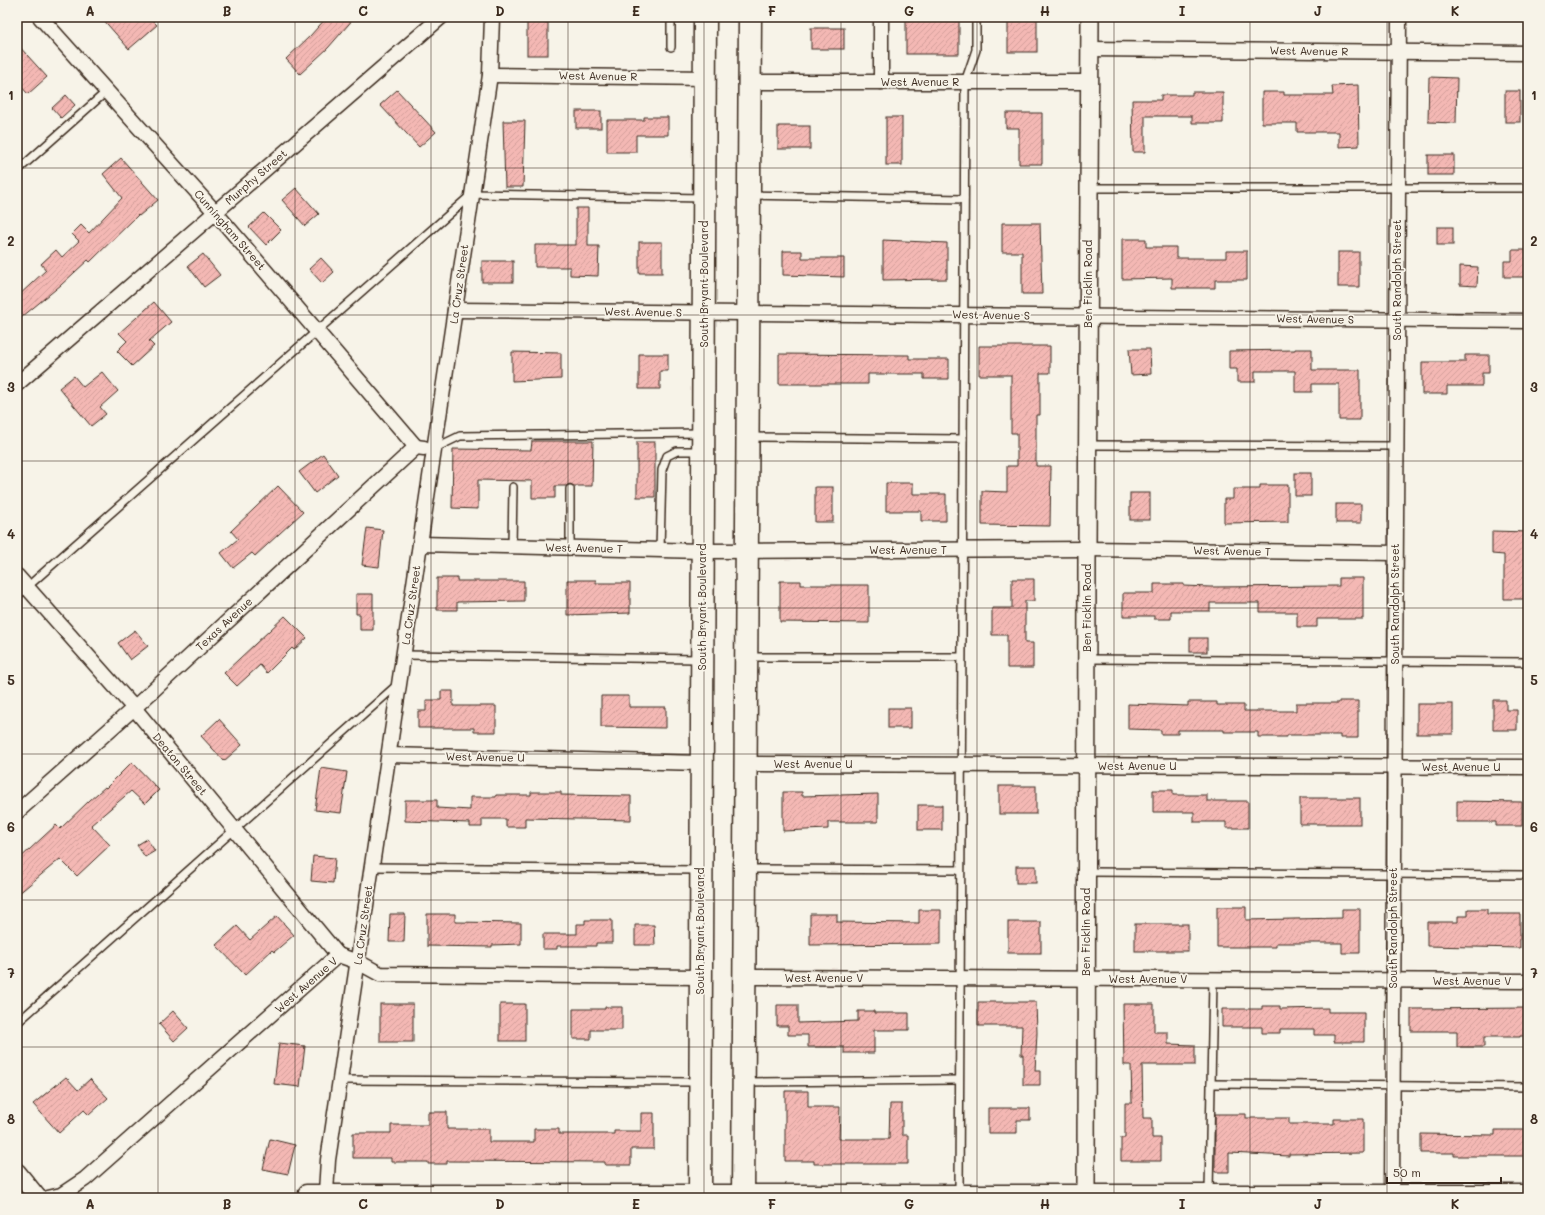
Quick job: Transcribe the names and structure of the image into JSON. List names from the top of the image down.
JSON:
{
  "streets": {
    "main road": ["South Bryant Boulevard"],
    "street": [
      "West Avenue R",
      "Murphy Street",
      "Cunningham Street",
      "South Randolph Street",
      "La Cruz Street",
      "Ben Ficklin Road",
      "West Avenue S",
      "West Avenue T",
      "Texas Avenue",
      "West Avenue U",
      "Deaton Street",
      "West Avenue V"
    ]
  },
  "crossings": [
    ["West Avenue R", "South Randolph Street"],
    ["West Avenue R", "La Cruz Street"],
    ["West Avenue R", "South Bryant Boulevard"],
    ["West Avenue R", "Ben Ficklin Road"],
    ["Murphy Street", "Cunningham Street"],
    ["Cunningham Street", "Texas Avenue"],
    ["South Randolph Street", "West Avenue S"],
    ["South Randolph Street", "West Avenue T"],
    ["South Randolph Street", "West Avenue U"],
    ["South Randolph Street", "West Avenue V"],
    ["La Cruz Street", "West Avenue S"],
    ["La Cruz Street", "West Avenue T"],
    ["La Cruz Street", "West Avenue U"],
    ["La Cruz Street", "West Avenue V"],
    ["South Bryant Boulevard", "West Avenue S"],
    ["South Bryant Boulevard", "West Avenue T"],
    ["South Bryant Boulevard", "West Avenue U"],
    ["South Bryant Boulevard", "West Avenue V"],
    ["Ben Ficklin Road", "West Avenue S"],
    ["Ben Ficklin Road", "West Avenue T"],
    ["Ben Ficklin Road", "West Avenue U"],
    ["Ben Ficklin Road", "West Avenue V"],
    ["Texas Avenue", "Deaton Street"],
    ["Deaton Street", "West Avenue V"]
  ],
  "scale_bar": "50 m",
  "grid": {
    "columns": [
      "A",
      "B",
      "C",
      "D",
      "E",
      "F",
      "G",
      "H",
      "I",
      "J",
      "K"
    ],
    "rows": [
      "1",
      "2",
      "3",
      "4",
      "5",
      "6",
      "7",
      "8"
    ]
  }
}
